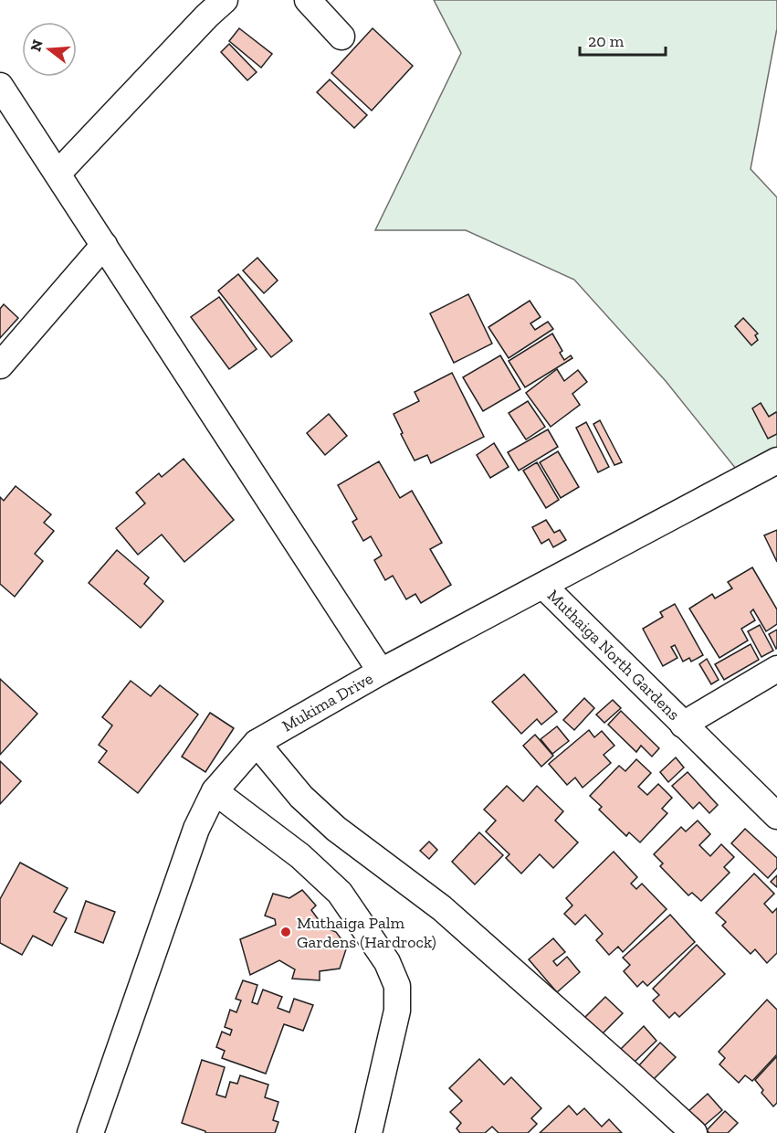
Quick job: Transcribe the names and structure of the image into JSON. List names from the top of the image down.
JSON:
{
  "streets": {
    "street": ["Muthaiga North Gardens", "Mukima Drive"]
  },
  "crossings": [
    ["Muthaiga North Gardens", "Mukima Drive"]
  ],
  "places": ["Muthaiga Palm Gardens (Hardrock)"],
  "scale_bar": "20 m",
  "north": "left"
}
